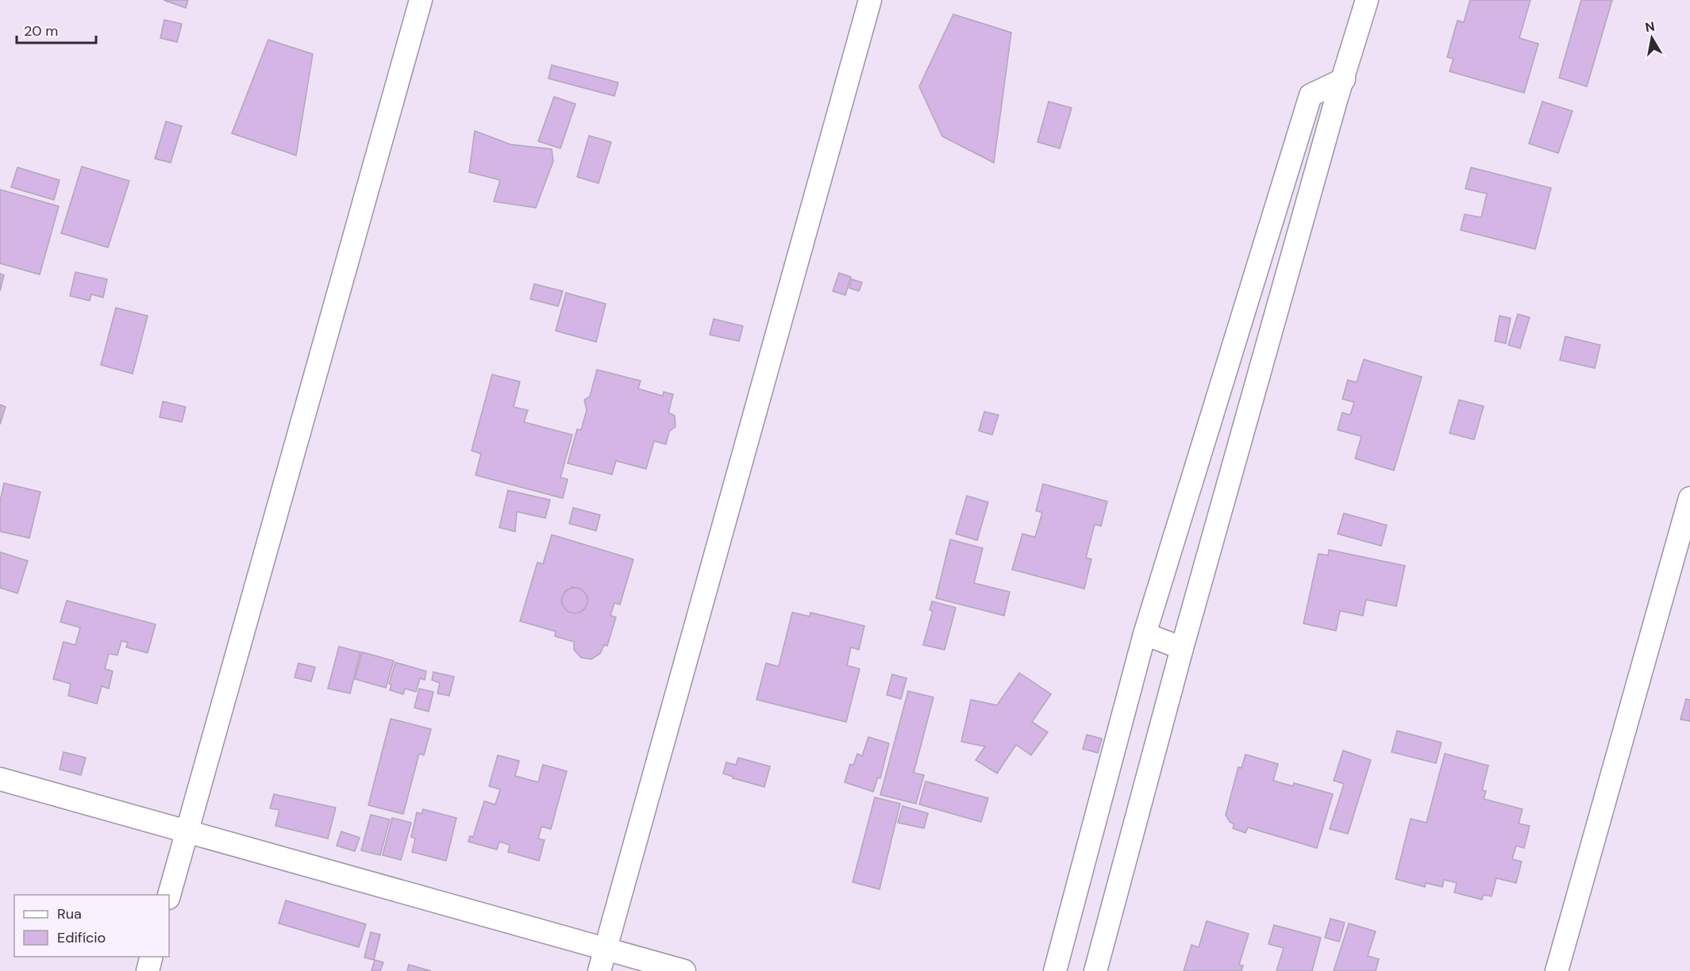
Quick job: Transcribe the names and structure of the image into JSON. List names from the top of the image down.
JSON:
{
  "legend": ["Rua", "Edifício"],
  "scale_bar": "20 m",
  "north": "top"
}
